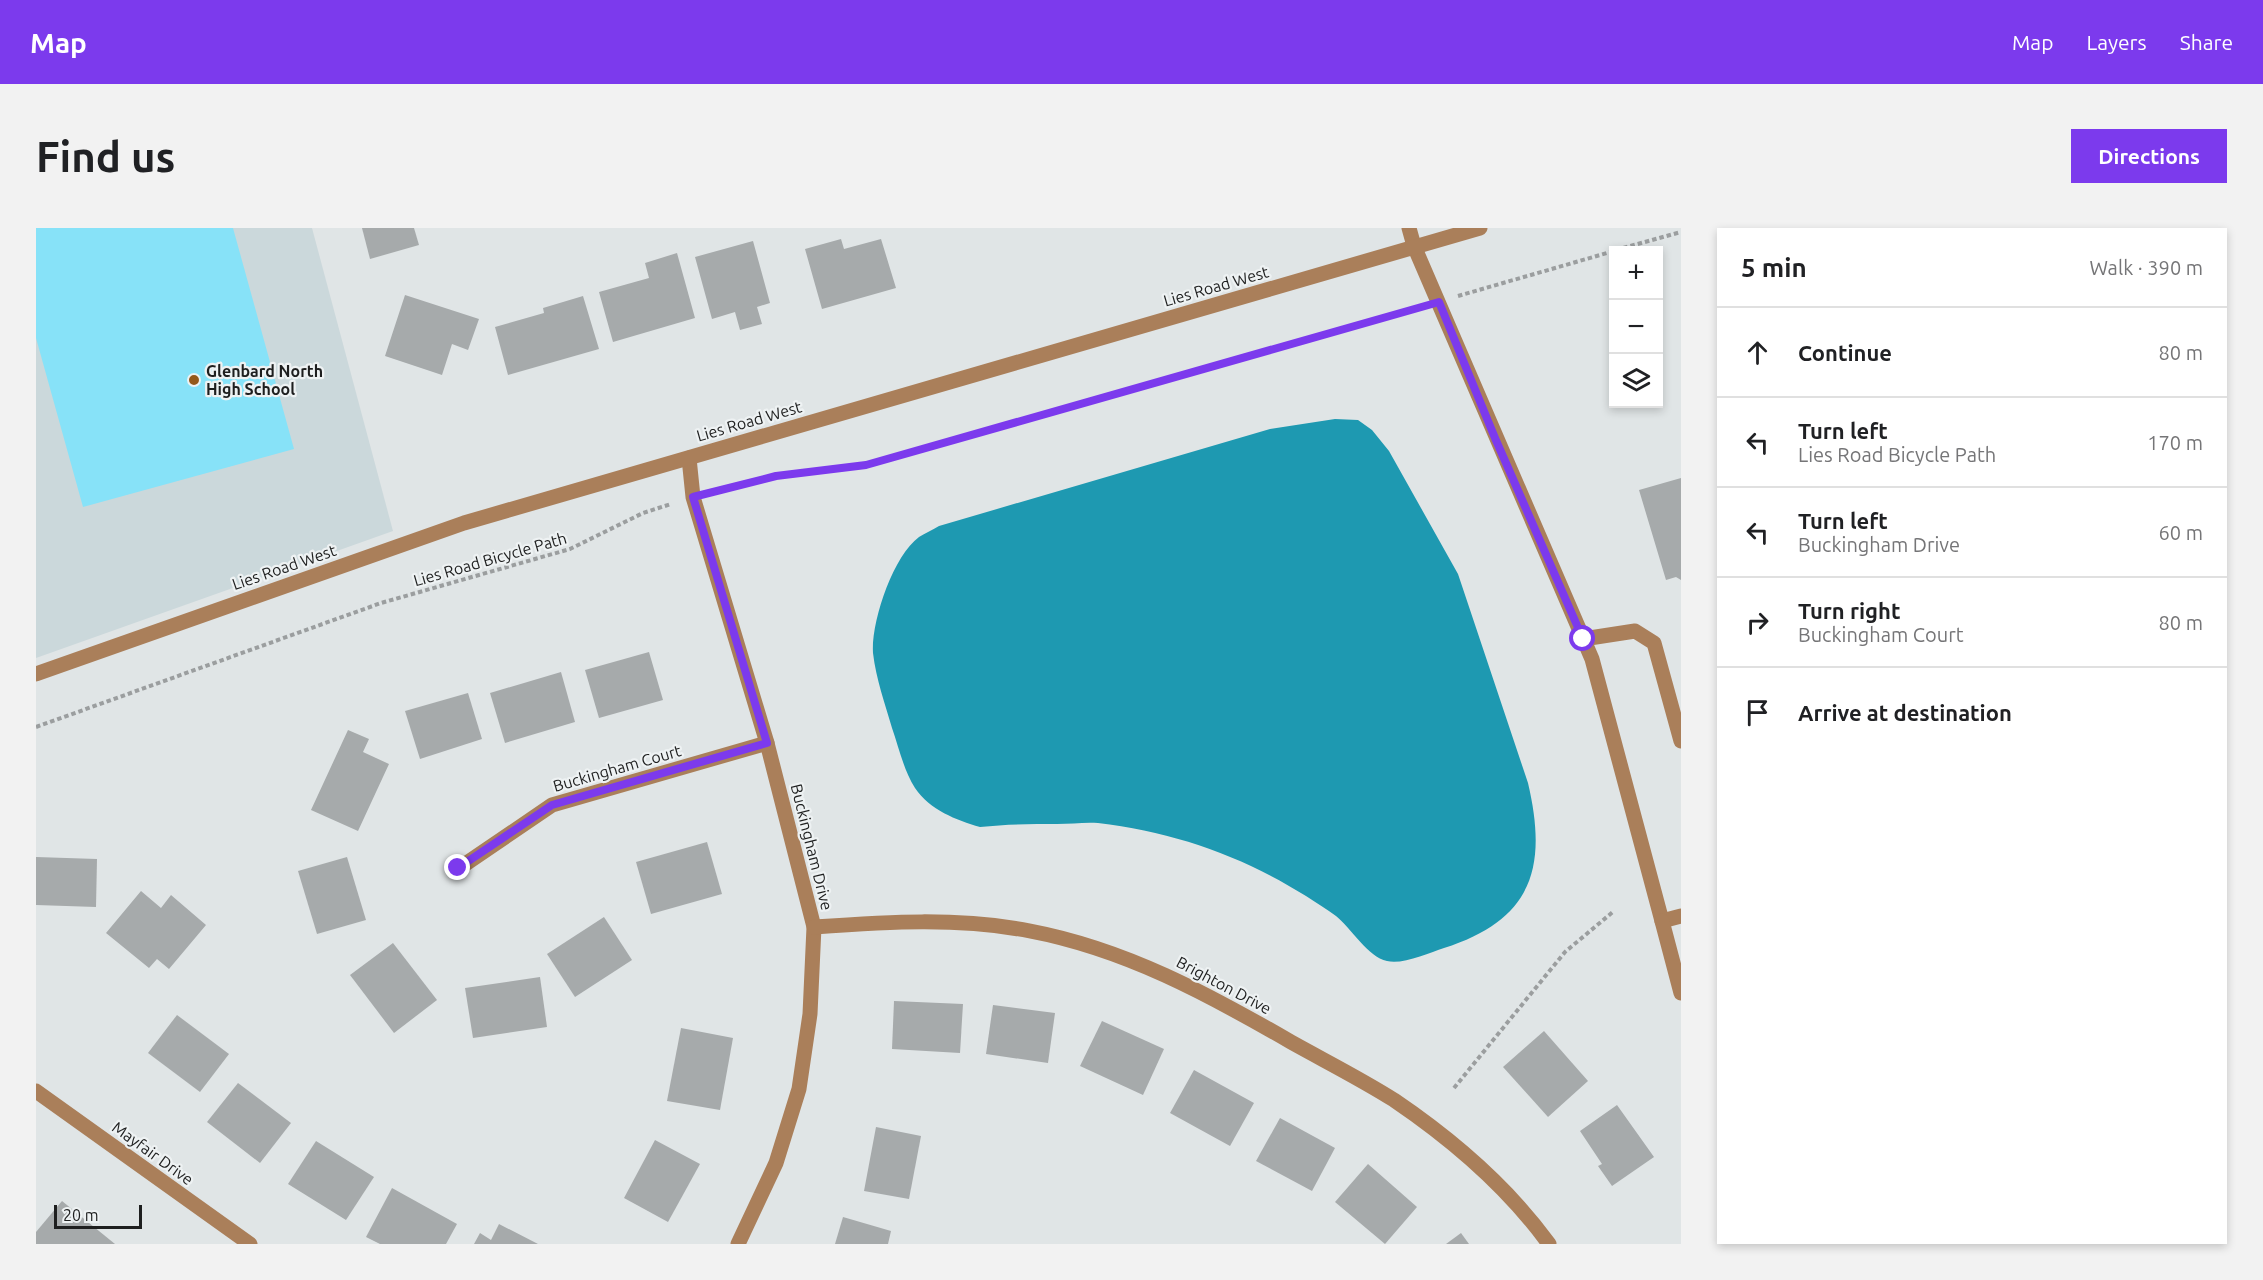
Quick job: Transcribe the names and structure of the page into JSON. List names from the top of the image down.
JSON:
{
  "streets": {
    "street": [
      "Lies Road West",
      "Buckingham Court",
      "Buckingham Drive",
      "Brighton Drive",
      "Mayfair Drive"
    ],
    "path": ["Lies Road Bicycle Path"]
  },
  "crossings": [
    ["Lies Road West", "Buckingham Drive"],
    ["Lies Road Bicycle Path", "Buckingham Drive"],
    ["Buckingham Court", "Buckingham Drive"],
    ["Buckingham Drive", "Brighton Drive"]
  ],
  "places": ["Glenbard North High School"],
  "scale_bar": "20 m",
  "page": {
    "header": "Map",
    "nav": ["Map", "Layers", "Share"],
    "buttons": "Directions",
    "title": "Find us",
    "heading": ["5 min", "Walk · 390 m"],
    "map_buttons": ["+", "−"],
    "list": [
      ["Continue", "80 m"],
      ["Turn left", "Lies Road Bicycle Path", "170 m"],
      ["Turn left", "Buckingham Drive", "60 m"],
      ["Turn right", "Buckingham Court", "80 m"],
      "Arrive at destination"
    ],
    "scale": "20 m"
  }
}
